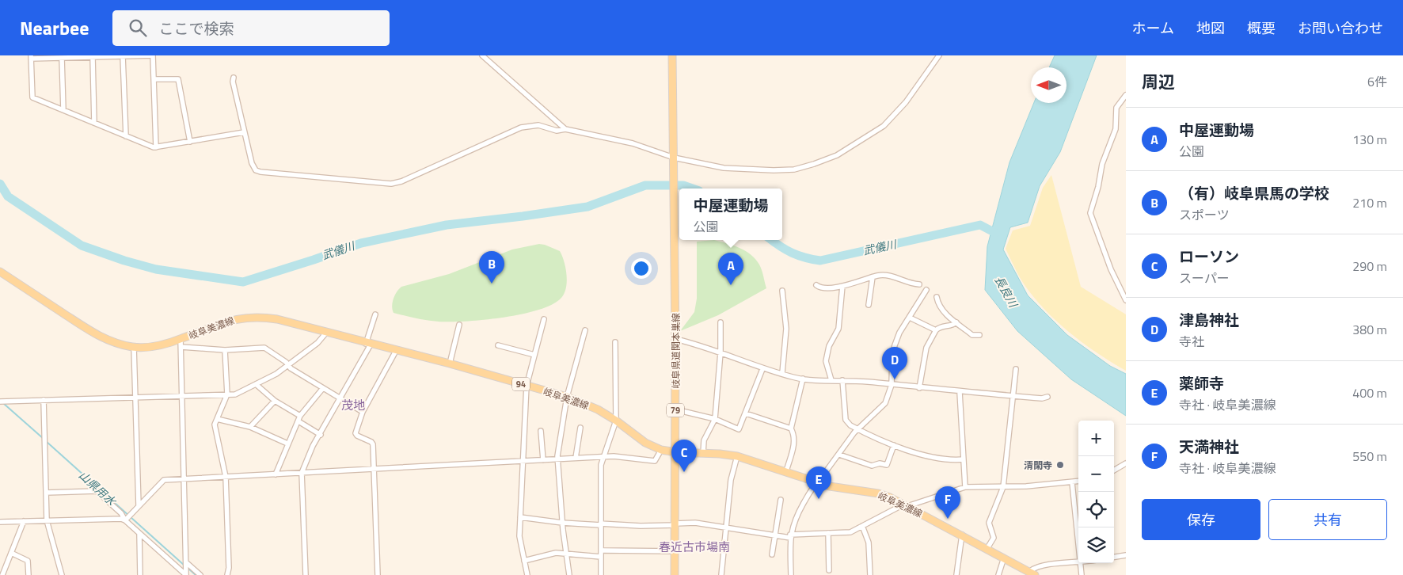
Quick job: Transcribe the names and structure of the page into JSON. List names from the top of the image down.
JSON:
{
  "streets": {
    "main road": [
      "岐阜美濃線",
      "岐阜県道関本巣線",
      "94",
      "79"
    ]
  },
  "crossings": [
    ["岐阜美濃線", "岐阜県道関本巣線"],
    ["岐阜県道関本巣線", "79"]
  ],
  "districts": ["茂地", "春近古市場南"],
  "water": ["武儀川", "長良川", "山県用水"],
  "places": ["清閑寺"],
  "north": "left",
  "page": {
    "header": "Nearbee",
    "search": "ここで検索",
    "nav": [
      "ホーム",
      "地図",
      "概要",
      "お問い合わせ"
    ],
    "heading": ["周辺", "6件"],
    "list": [
      {
        "mark": "A",
        "name": "中屋運動場",
        "note": "公園",
        "value": "130 m"
      },
      {
        "mark": "B",
        "name": "（有）岐阜県馬の学校",
        "note": "スポーツ",
        "value": "210 m"
      },
      {
        "mark": "C",
        "name": "ローソン",
        "note": "スーパー",
        "value": "290 m"
      },
      {
        "mark": "D",
        "name": "津島神社",
        "note": "寺社",
        "value": "380 m"
      },
      {
        "mark": "E",
        "name": "薬師寺",
        "note": "寺社 · 岐阜美濃線",
        "value": "400 m"
      },
      {
        "mark": "F",
        "name": "天満神社",
        "note": "寺社 · 岐阜美濃線",
        "value": "550 m"
      }
    ],
    "popup": ["中屋運動場", "公園"],
    "pins": [
      "B",
      "A",
      "D",
      "C",
      "E",
      "F"
    ],
    "map_buttons": ["+", "−"],
    "buttons": ["保存", "共有"]
  }
}
